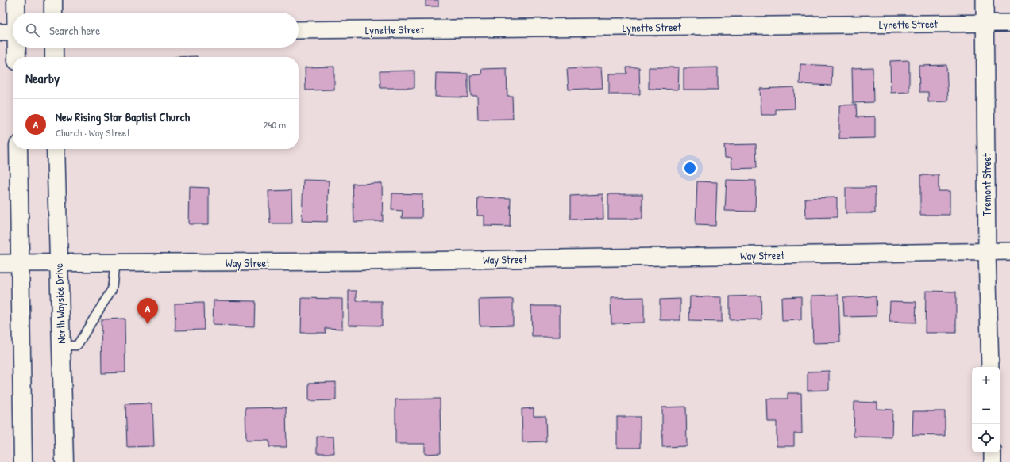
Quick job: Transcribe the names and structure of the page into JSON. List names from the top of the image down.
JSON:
{
  "streets": {
    "main road": ["North Wayside Drive"],
    "street": ["Lynette Street", "Tremont Street", "Way Street"]
  },
  "crossings": [
    ["Lynette Street", "Tremont Street"],
    ["Tremont Street", "Way Street"],
    ["Way Street", "North Wayside Drive"]
  ],
  "page": {
    "search": "Search here",
    "heading": "Nearby",
    "list": [
      {
        "mark": "A",
        "name": "New Rising Star Baptist Church",
        "note": "Church · Way Street",
        "value": "240 m"
      }
    ],
    "pins": "A",
    "map_buttons": ["+", "−"]
  }
}
